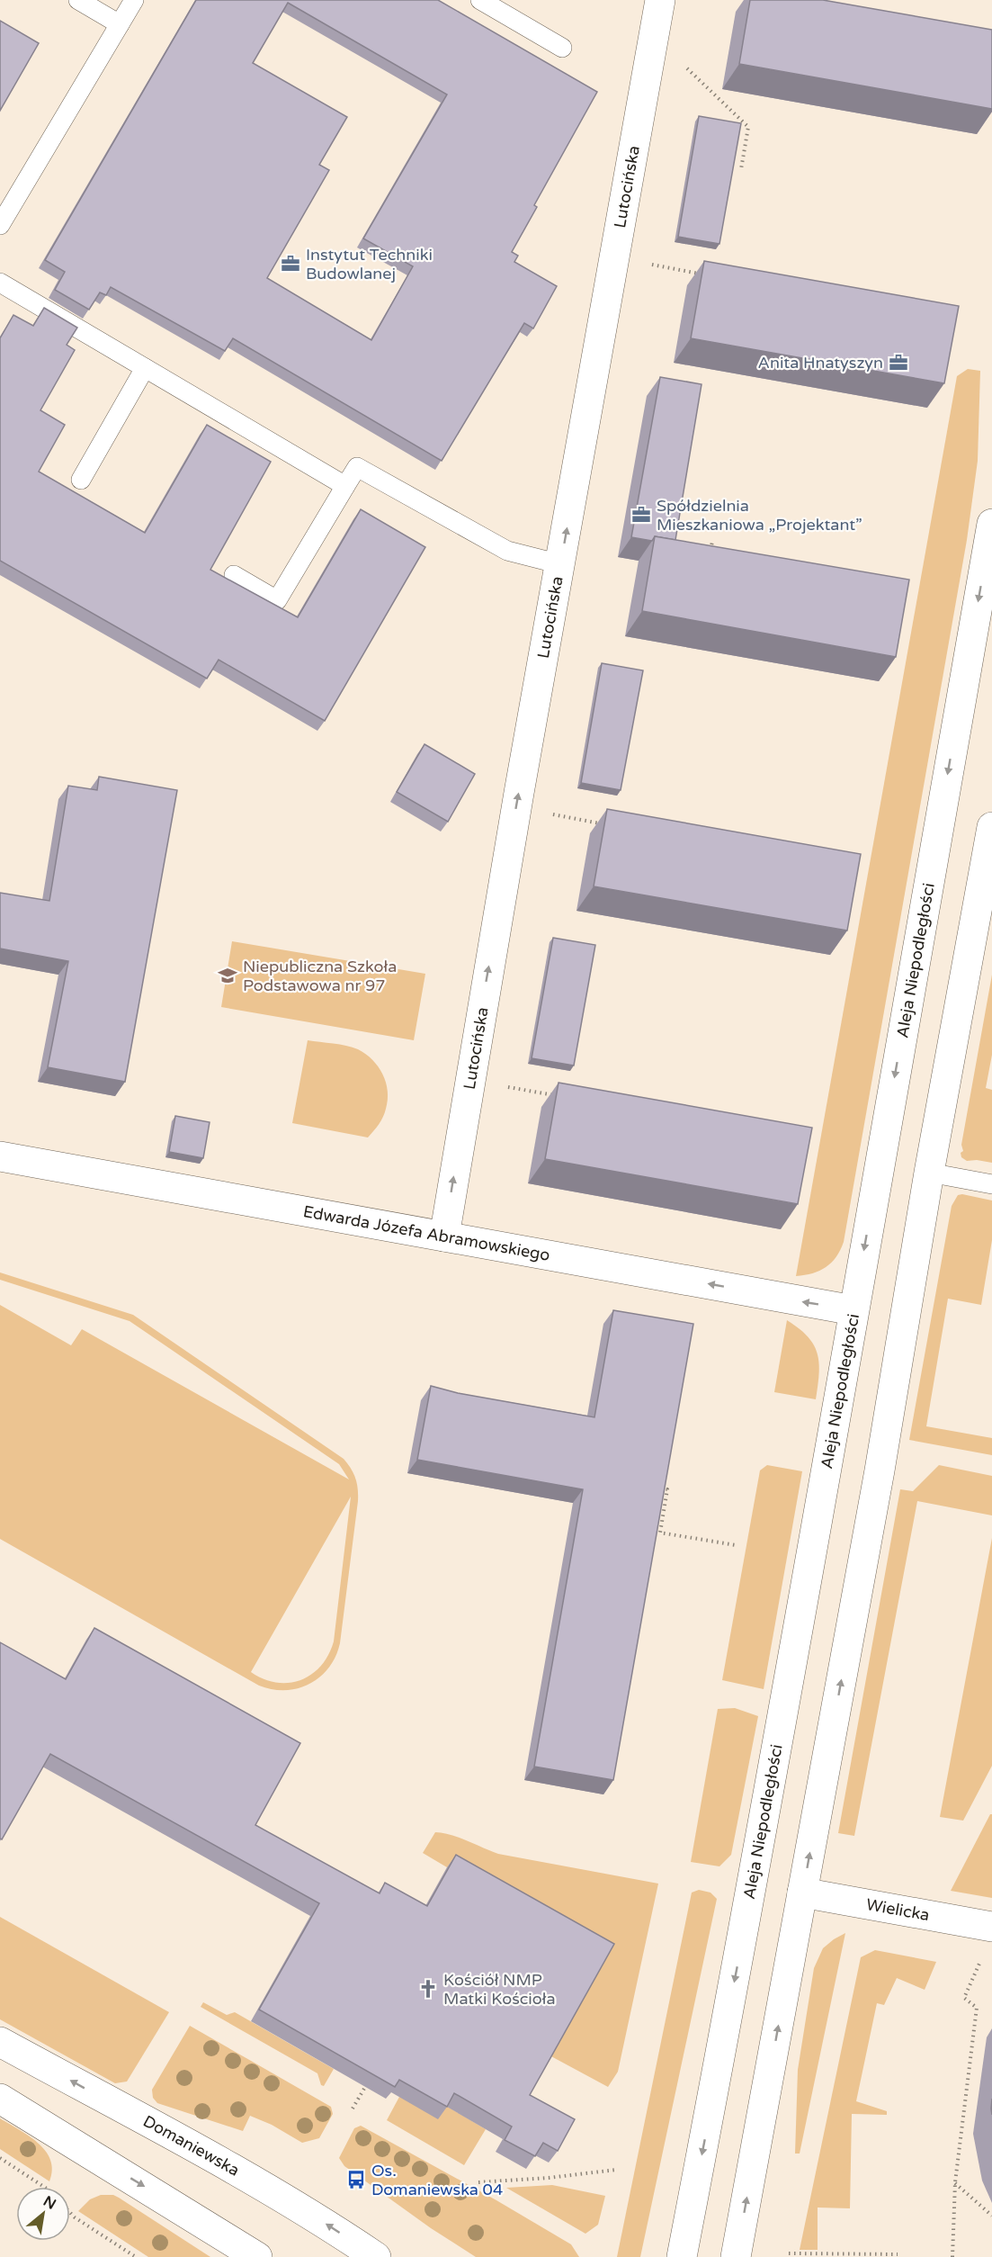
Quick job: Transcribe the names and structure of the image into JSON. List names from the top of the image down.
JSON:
{
  "streets": {
    "main road": [
      "Lutocińska",
      "Aleja Niepodległości",
      "Edwarda Józefa Abramowskiego",
      "Wielicka",
      "Domaniewska"
    ]
  },
  "crossings": [
    ["Lutocińska", "Edwarda Józefa Abramowskiego"],
    ["Aleja Niepodległości", "Edwarda Józefa Abramowskiego"]
  ],
  "one_way": ["Lutocińska", "Edwarda Józefa Abramowskiego"],
  "places": {
    "office": ["Instytut Techniki Budowlanej", "Anita Hnatyszyn", "Spółdzielnia Mieszkaniowa „Projektant”"],
    "school or university": ["Niepubliczna Szkoła Podstawowa nr 97"],
    "church": ["Kościół NMP Matki Kościoła"],
    "bus stop": ["Os. Domaniewska 04"]
  },
  "north": "top right"
}
